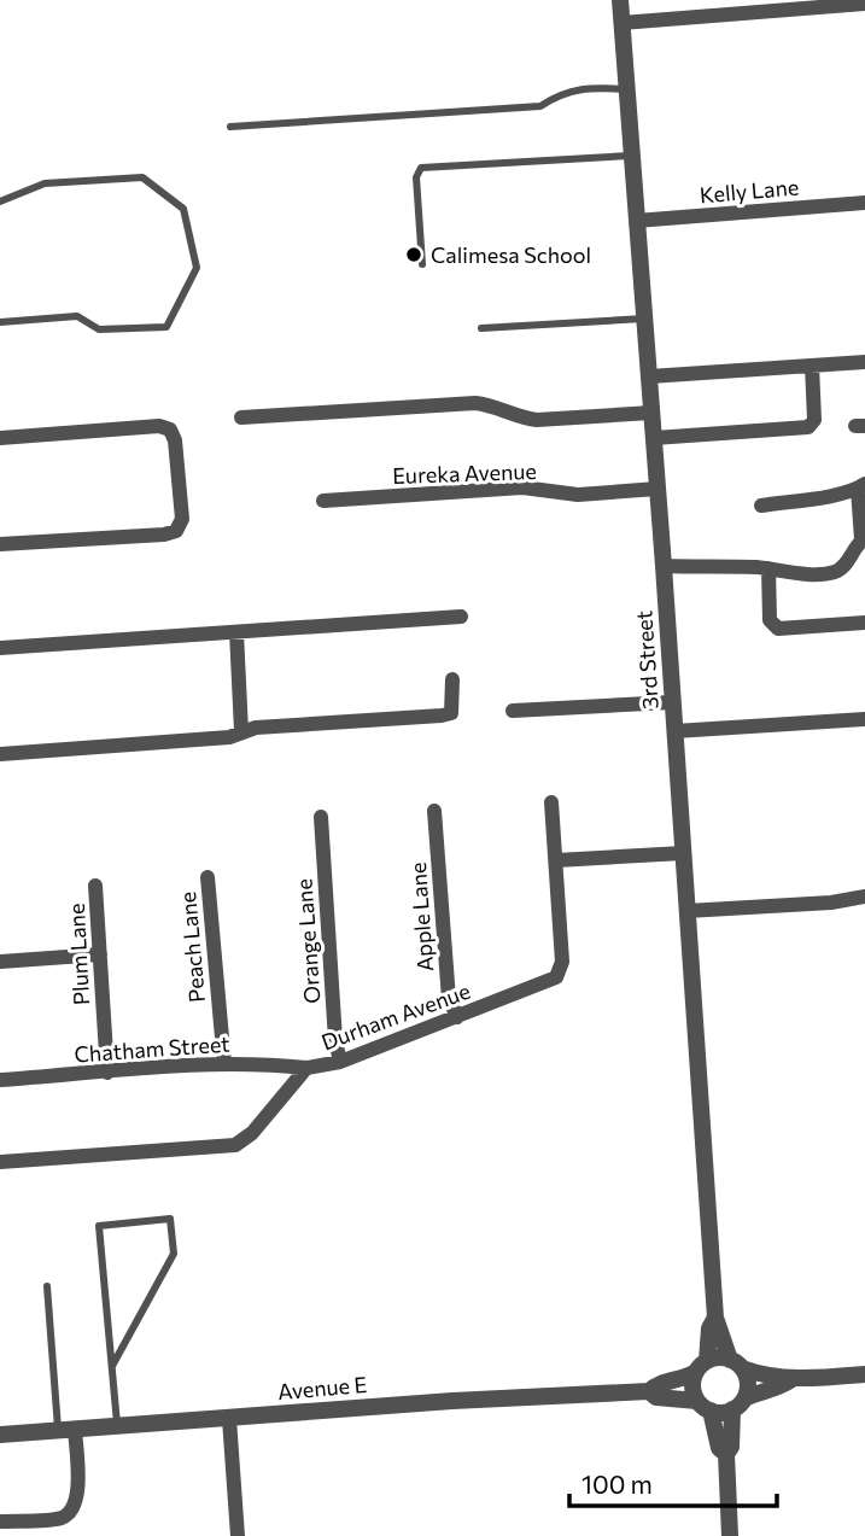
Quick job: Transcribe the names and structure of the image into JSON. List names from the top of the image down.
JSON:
{
  "streets": {
    "street": [
      "Kelly Lane",
      "Eureka Avenue",
      "3rd Street",
      "Apple Lane",
      "Orange Lane",
      "Peach Lane",
      "Plum Lane",
      "Durham Avenue",
      "Chatham Street",
      "Avenue E"
    ]
  },
  "crossings": [
    ["Kelly Lane", "3rd Street"],
    ["Eureka Avenue", "3rd Street"],
    ["3rd Street", "Avenue E"],
    ["Apple Lane", "Durham Avenue"],
    ["Orange Lane", "Durham Avenue"],
    ["Peach Lane", "Chatham Street"],
    ["Plum Lane", "Chatham Street"],
    ["Durham Avenue", "Chatham Street"]
  ],
  "places": ["Calimesa School"],
  "scale_bar": "100 m"
}
